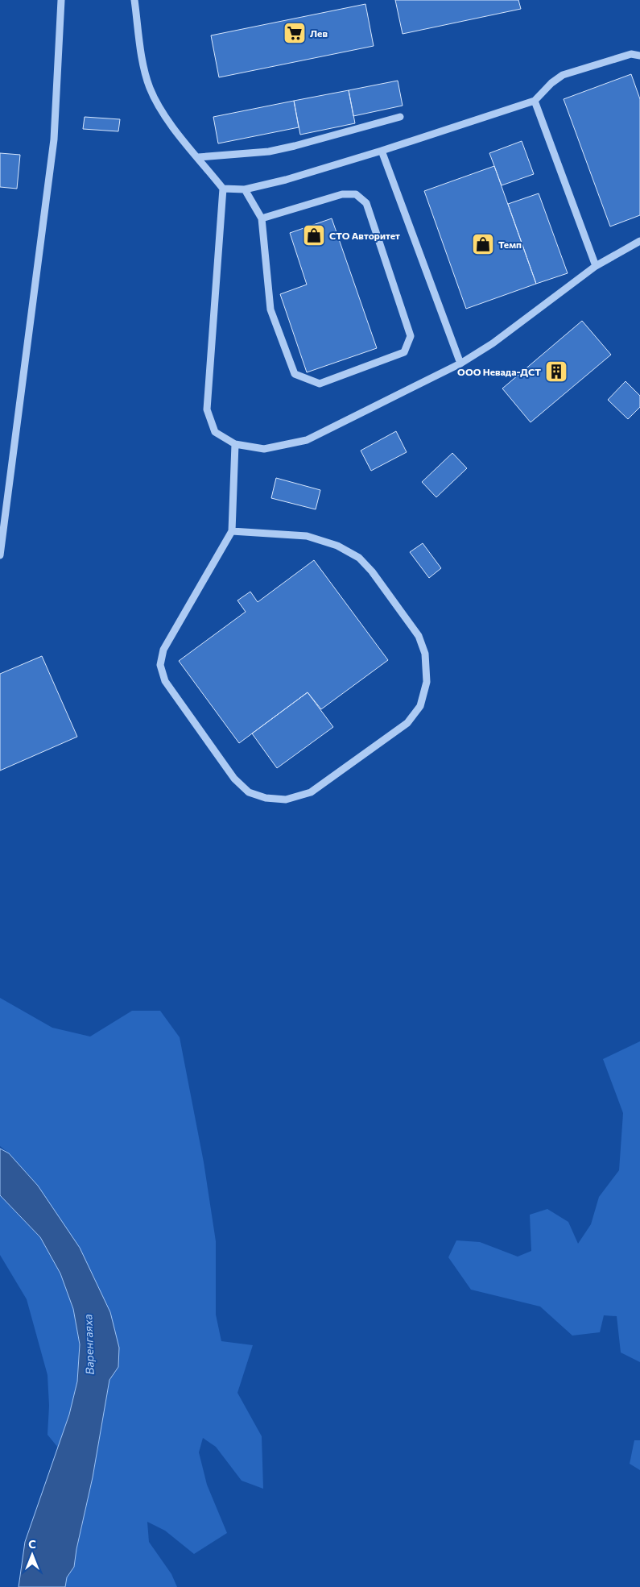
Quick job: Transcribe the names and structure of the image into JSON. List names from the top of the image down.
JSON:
{
  "water": ["Варенгаяха"],
  "places": {
    "supermarket": ["Лев"],
    "shop": ["СТО Авторитет", "Темп"],
    "building": ["ООО Невада-ДСТ"]
  },
  "north": "top"
}
